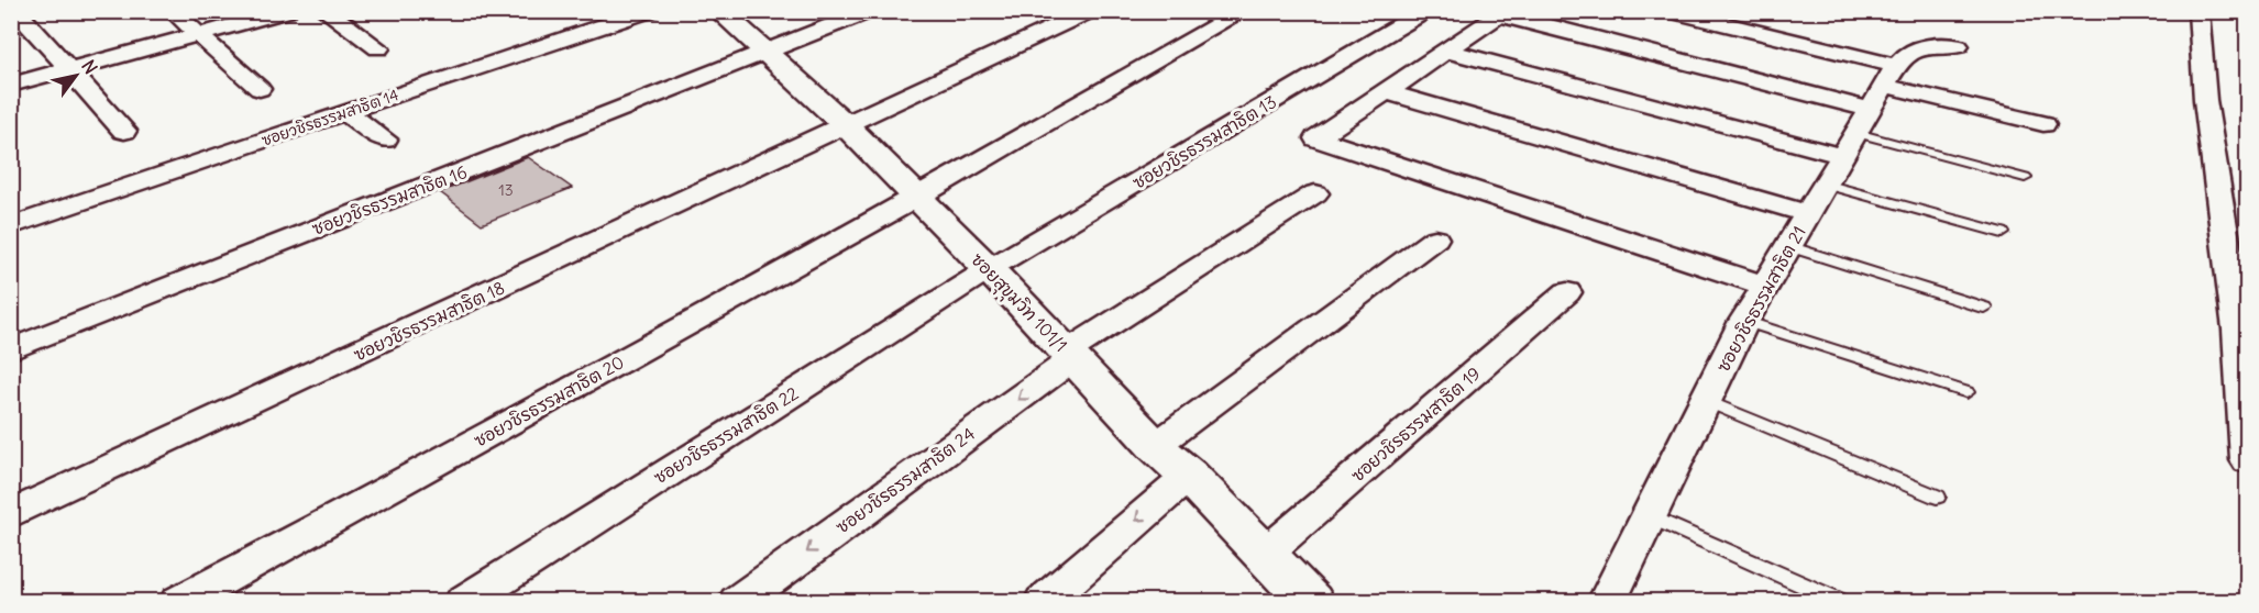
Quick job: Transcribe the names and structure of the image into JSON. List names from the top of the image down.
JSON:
{
  "streets": {
    "street": [
      "ซอยวชิรธรรมสาธิต 14",
      "ซอยวชิรธรรมสาธิต 13",
      "ซอยวชิรธรรมสาธิต 16",
      "ซอยวชิรธรรมสาธิต 21",
      "ซอยสุขุมวิท 101/1",
      "ซอยวชิรธรรมสาธิต 18",
      "ซอยวชิรธรรมสาธิต 20",
      "ซอยวชิรธรรมสาธิต 19",
      "ซอยวชิรธรรมสาธิต 22",
      "ซอยวชิรธรรมสาธิต 24"
    ]
  },
  "crossings": [
    ["ซอยวชิรธรรมสาธิต 13", "ซอยสุขุมวิท 101/1"],
    ["ซอยวชิรธรรมสาธิต 13", "ซอยวชิรธรรมสาธิต 22"],
    ["ซอยวชิรธรรมสาธิต 16", "ซอยสุขุมวิท 101/1"],
    ["ซอยสุขุมวิท 101/1", "ซอยวชิรธรรมสาธิต 18"],
    ["ซอยสุขุมวิท 101/1", "ซอยวชิรธรรมสาธิต 20"],
    ["ซอยสุขุมวิท 101/1", "ซอยวชิรธรรมสาธิต 19"],
    ["ซอยสุขุมวิท 101/1", "ซอยวชิรธรรมสาธิต 22"],
    ["ซอยสุขุมวิท 101/1", "ซอยวชิรธรรมสาธิต 24"]
  ],
  "house_numbers": ["13"],
  "north": "top right"
}
